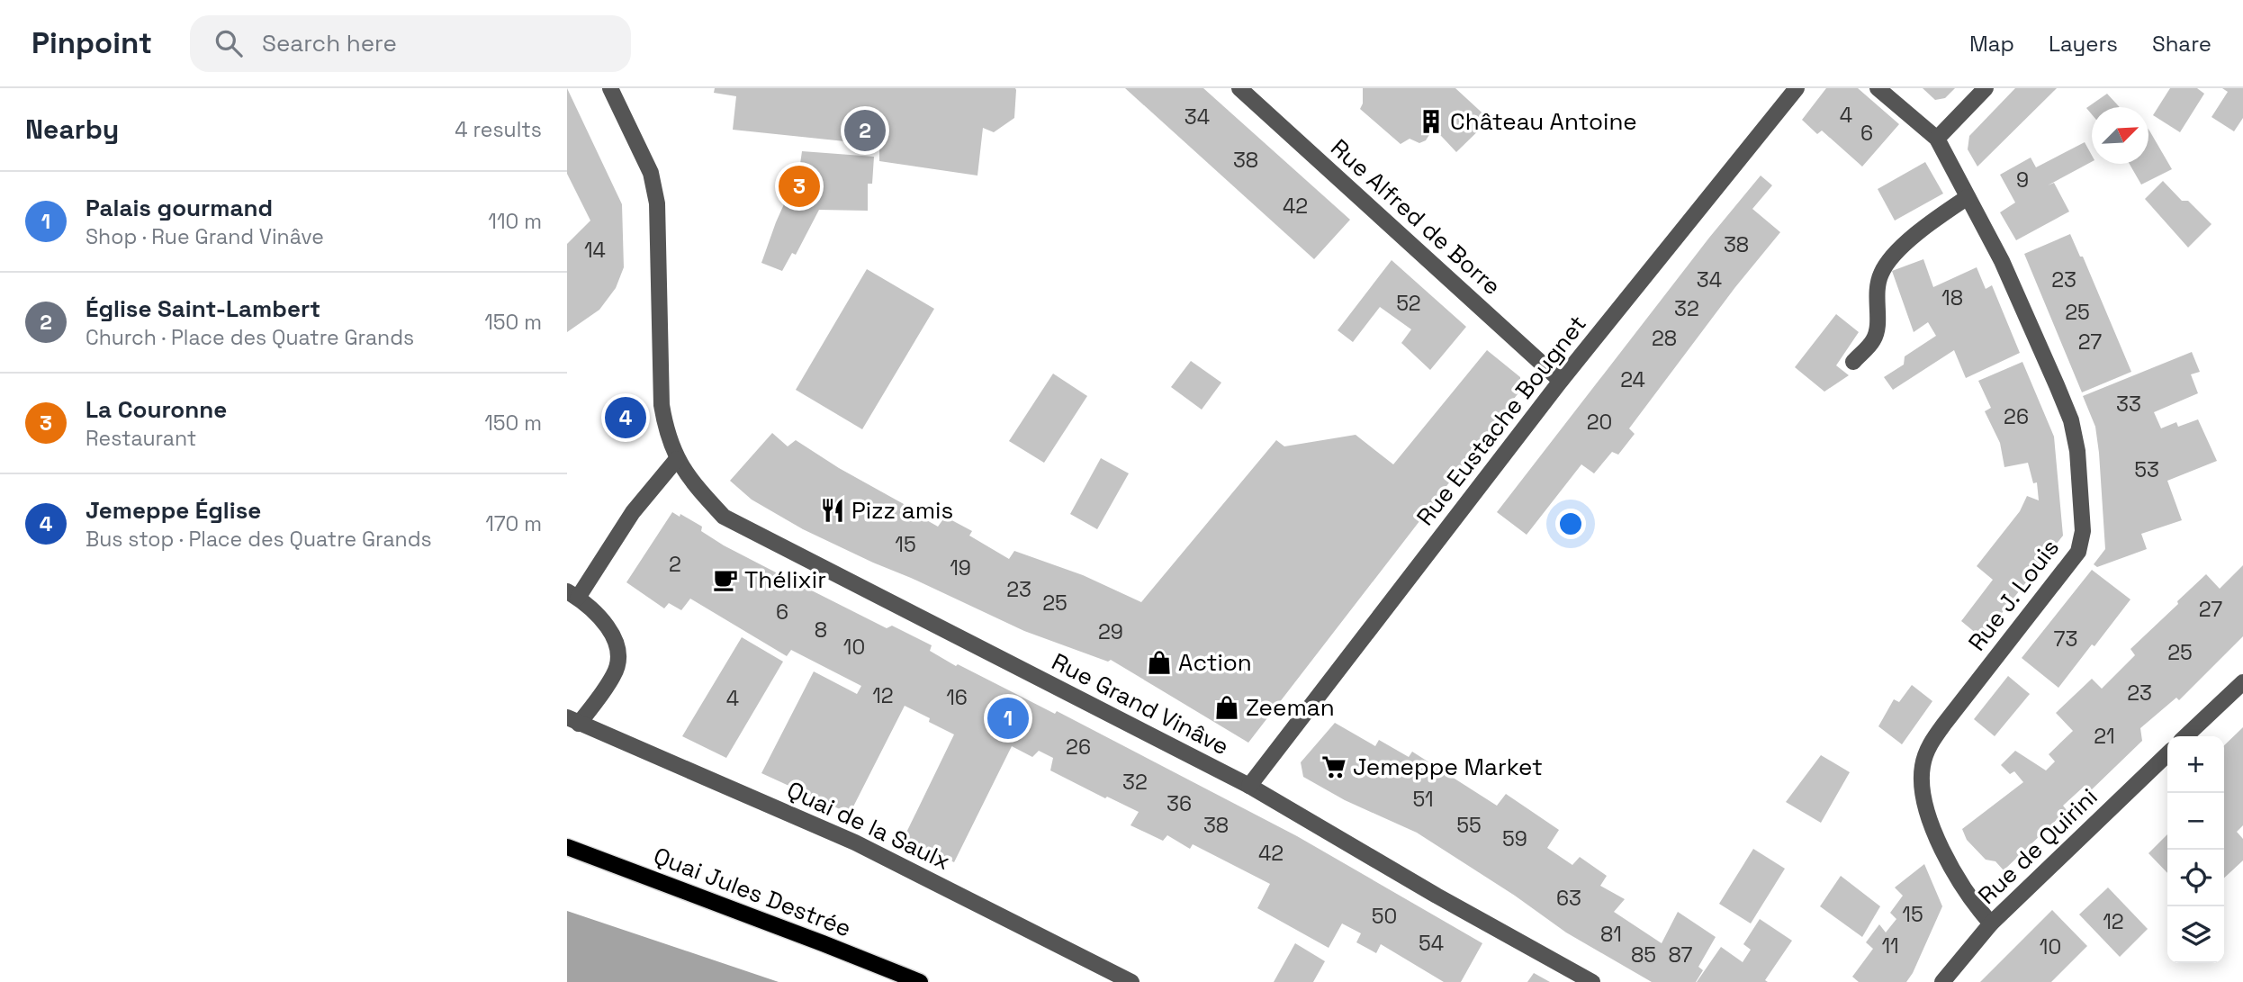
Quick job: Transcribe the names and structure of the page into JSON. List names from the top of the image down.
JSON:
{
  "streets": {
    "main road": ["Quai Jules Destrée"],
    "street": [
      "Rue Alfred de Borre",
      "Rue Eustache Bougnet",
      "Rue J. Louis",
      "Rue Grand Vinâve",
      "Quai de la Saulx",
      "Rue de Quirini"
    ]
  },
  "crossings": [
    ["Rue Alfred de Borre", "Rue Eustache Bougnet"],
    ["Rue Eustache Bougnet", "Rue Grand Vinâve"],
    ["Rue J. Louis", "Rue de Quirini"]
  ],
  "places": {
    "building": ["Château Antoine"],
    "restaurant": ["Pizz amis"],
    "cafe": ["Thélixir"],
    "shop": ["Action", "Zeeman"],
    "supermarket": ["Jemeppe Market"]
  },
  "house_numbers": [
    "4",
    "34",
    "6",
    "38",
    "9",
    "42",
    "38",
    "14",
    "34",
    "23",
    "18",
    "52",
    "32",
    "25",
    "28",
    "27",
    "24",
    "33",
    "26",
    "20",
    "53",
    "15",
    "2",
    "19",
    "23",
    "25",
    "27",
    "6",
    "8",
    "29",
    "73",
    "10",
    "25",
    "23",
    "12",
    "16",
    "4",
    "21",
    "26",
    "32",
    "51",
    "36",
    "38",
    "55",
    "59",
    "42",
    "63",
    "15",
    "50",
    "12",
    "81",
    "54",
    "11",
    "10",
    "85",
    "87"
  ],
  "north": "top right",
  "page": {
    "header": "Pinpoint",
    "search": "Search here",
    "nav": ["Map", "Layers", "Share"],
    "heading": ["Nearby", "4 results"],
    "pins": [
      "2",
      "3",
      "4",
      "1"
    ],
    "list": [
      {
        "mark": "1",
        "name": "Palais gourmand",
        "note": "Shop · Rue Grand Vinâve",
        "value": "110 m"
      },
      {
        "mark": "2",
        "name": "Église Saint-Lambert",
        "note": "Church · Place des Quatre Grands",
        "value": "150 m"
      },
      {
        "mark": "3",
        "name": "La Couronne",
        "note": "Restaurant",
        "value": "150 m"
      },
      {
        "mark": "4",
        "name": "Jemeppe Église",
        "note": "Bus stop · Place des Quatre Grands",
        "value": "170 m"
      }
    ],
    "map_buttons": ["+", "−"]
  }
}
